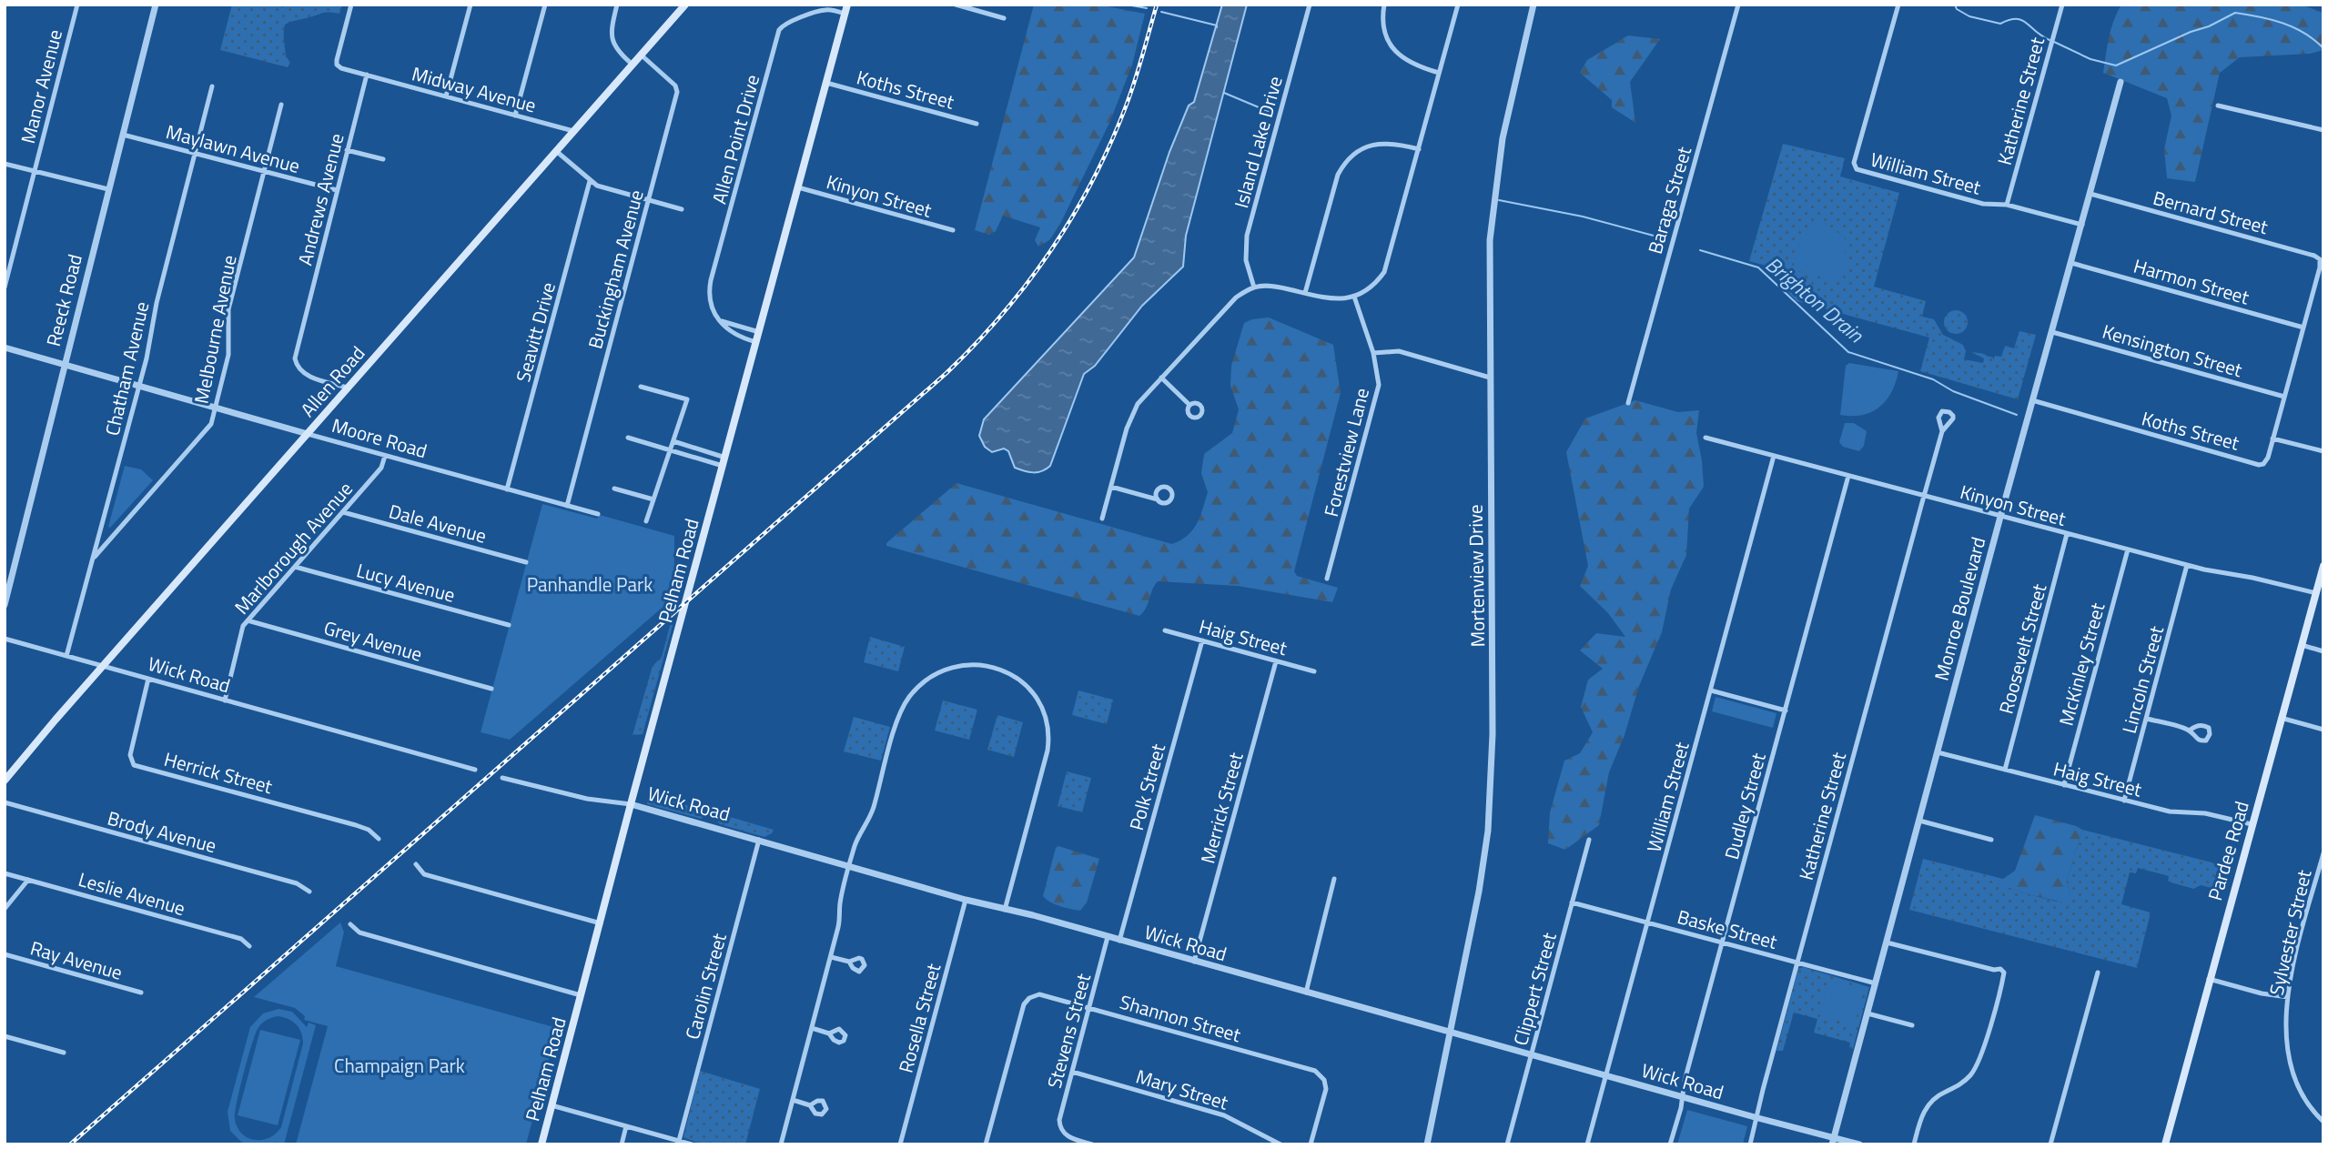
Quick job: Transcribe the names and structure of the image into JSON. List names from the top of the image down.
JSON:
{
  "streets": {
    "main road": ["Allen Road", "Pelham Road", "Pardee Road"],
    "street": [
      "Manor Avenue",
      "Midway Avenue",
      "Koths Street",
      "Katherine Street",
      "Allen Point Drive",
      "Island Lake Drive",
      "Maylawn Avenue",
      "William Street",
      "Kinyon Street",
      "Andrews Avenue",
      "Baraga Street",
      "Bernard Street",
      "Buckingham Avenue",
      "Harmon Street",
      "Reeck Road",
      "Melbourne Avenue",
      "Seavitt Drive",
      "Kensington Street",
      "Chatham Avenue",
      "Moore Road",
      "Forestview Lane",
      "Dale Avenue",
      "Marlborough Avenue",
      "Mortenview Drive",
      "Lucy Avenue",
      "Monroe Boulevard",
      "Haig Street",
      "Grey Avenue",
      "Roosevelt Street",
      "McKinley Street",
      "Wick Road",
      "Lincoln Street",
      "Herrick Street",
      "Polk Street",
      "Dudley Street",
      "Merrick Street",
      "Brody Avenue",
      "Leslie Avenue",
      "Baske Street",
      "Sylvester Street",
      "Ray Avenue",
      "Carolin Street",
      "Clippert Street",
      "Rosella Street",
      "Shannon Street",
      "Stevens Street",
      "Mary Street"
    ]
  },
  "crossings": [
    ["Midway Avenue", "Andrews Avenue"],
    ["Midway Avenue", "Allen Road"],
    ["Koths Street", "Pelham Road"],
    ["Koths Street", "Monroe Boulevard"],
    ["Katherine Street", "William Street"],
    ["Katherine Street", "Kinyon Street"],
    ["Katherine Street", "Wick Road"],
    ["Katherine Street", "Baske Street"],
    ["Allen Point Drive", "Pelham Road"],
    ["Maylawn Avenue", "Andrews Avenue"],
    ["Maylawn Avenue", "Reeck Road"],
    ["Maylawn Avenue", "Melbourne Avenue"],
    ["Maylawn Avenue", "Chatham Avenue"],
    ["William Street", "Kinyon Street"],
    ["William Street", "Wick Road"],
    ["William Street", "Baske Street"],
    ["Kinyon Street", "Pelham Road"],
    ["Kinyon Street", "Monroe Boulevard"],
    ["Kinyon Street", "Roosevelt Street"],
    ["Kinyon Street", "McKinley Street"],
    ["Kinyon Street", "Lincoln Street"],
    ["Kinyon Street", "Dudley Street"],
    ["Kinyon Street", "Pardee Road"],
    ["Andrews Avenue", "Allen Road"],
    ["Bernard Street", "Harmon Street"],
    ["Bernard Street", "Monroe Boulevard"],
    ["Buckingham Avenue", "Allen Road"],
    ["Buckingham Avenue", "Moore Road"],
    ["Harmon Street", "Monroe Boulevard"],
    ["Reeck Road", "Moore Road"],
    ["Melbourne Avenue", "Chatham Avenue"],
    ["Melbourne Avenue", "Moore Road"],
    ["Seavitt Drive", "Moore Road"],
    ["Kensington Street", "Monroe Boulevard"],
    ["Chatham Avenue", "Moore Road"],
    ["Chatham Avenue", "Wick Road"],
    ["Allen Road", "Moore Road"],
    ["Allen Road", "Wick Road"],
    ["Moore Road", "Marlborough Avenue"],
    ["Dale Avenue", "Marlborough Avenue"],
    ["Marlborough Avenue", "Lucy Avenue"],
    ["Marlborough Avenue", "Grey Avenue"],
    ["Marlborough Avenue", "Wick Road"],
    ["Pelham Road", "Wick Road"],
    ["Mortenview Drive", "Wick Road"],
    ["Monroe Boulevard", "Haig Street"],
    ["Monroe Boulevard", "Wick Road"],
    ["Monroe Boulevard", "Baske Street"],
    ["Haig Street", "Roosevelt Street"],
    ["Haig Street", "McKinley Street"],
    ["Haig Street", "Lincoln Street"],
    ["Haig Street", "Polk Street"],
    ["Haig Street", "Merrick Street"],
    ["Haig Street", "Pardee Road"],
    ["Wick Road", "Herrick Street"],
    ["Wick Road", "Polk Street"],
    ["Wick Road", "Dudley Street"],
    ["Wick Road", "Merrick Street"],
    ["Wick Road", "Carolin Street"],
    ["Wick Road", "Clippert Street"],
    ["Wick Road", "Rosella Street"],
    ["Wick Road", "Stevens Street"],
    ["Dudley Street", "Baske Street"],
    ["Baske Street", "Clippert Street"],
    ["Shannon Street", "Stevens Street"],
    ["Stevens Street", "Mary Street"]
  ],
  "water": ["Brighton Drain"],
  "parks": ["Panhandle Park", "Champaign Park"]
}
